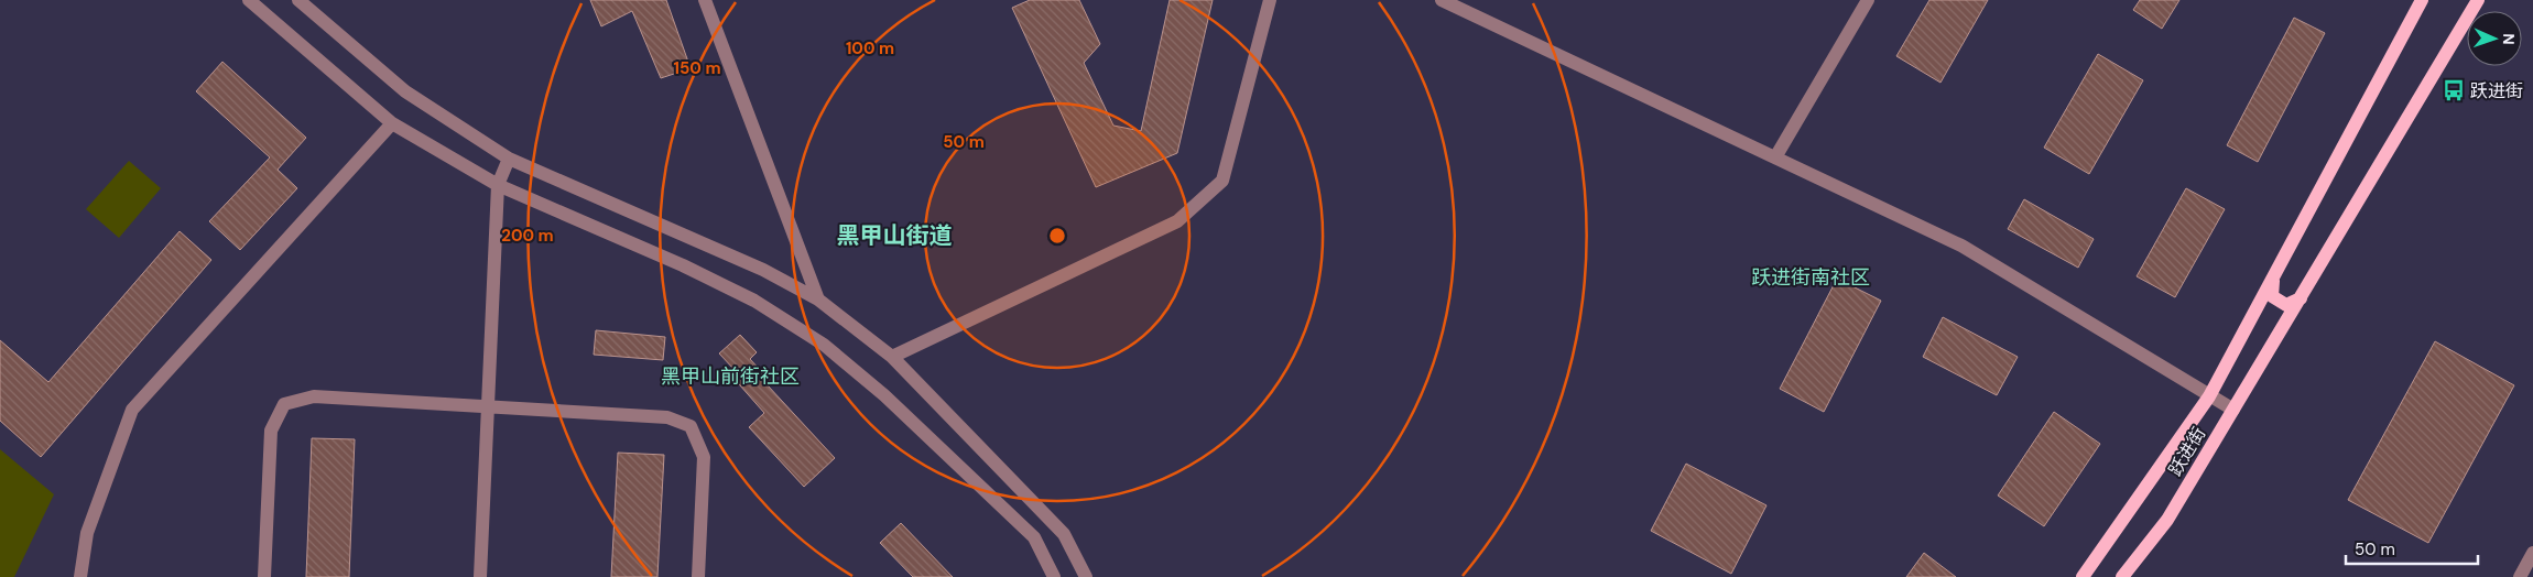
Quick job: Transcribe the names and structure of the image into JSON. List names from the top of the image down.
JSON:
{
  "streets": {
    "main road": ["跃进街"]
  },
  "districts": ["黑甲山街道", "跃进街南社区", "黑甲山前街社区"],
  "places": {
    "bus stop": ["跃进街"]
  },
  "scale_bar": "50 m",
  "north": "right",
  "rings": [
    "100 m",
    "150 m",
    "50 m",
    "200 m"
  ]
}
